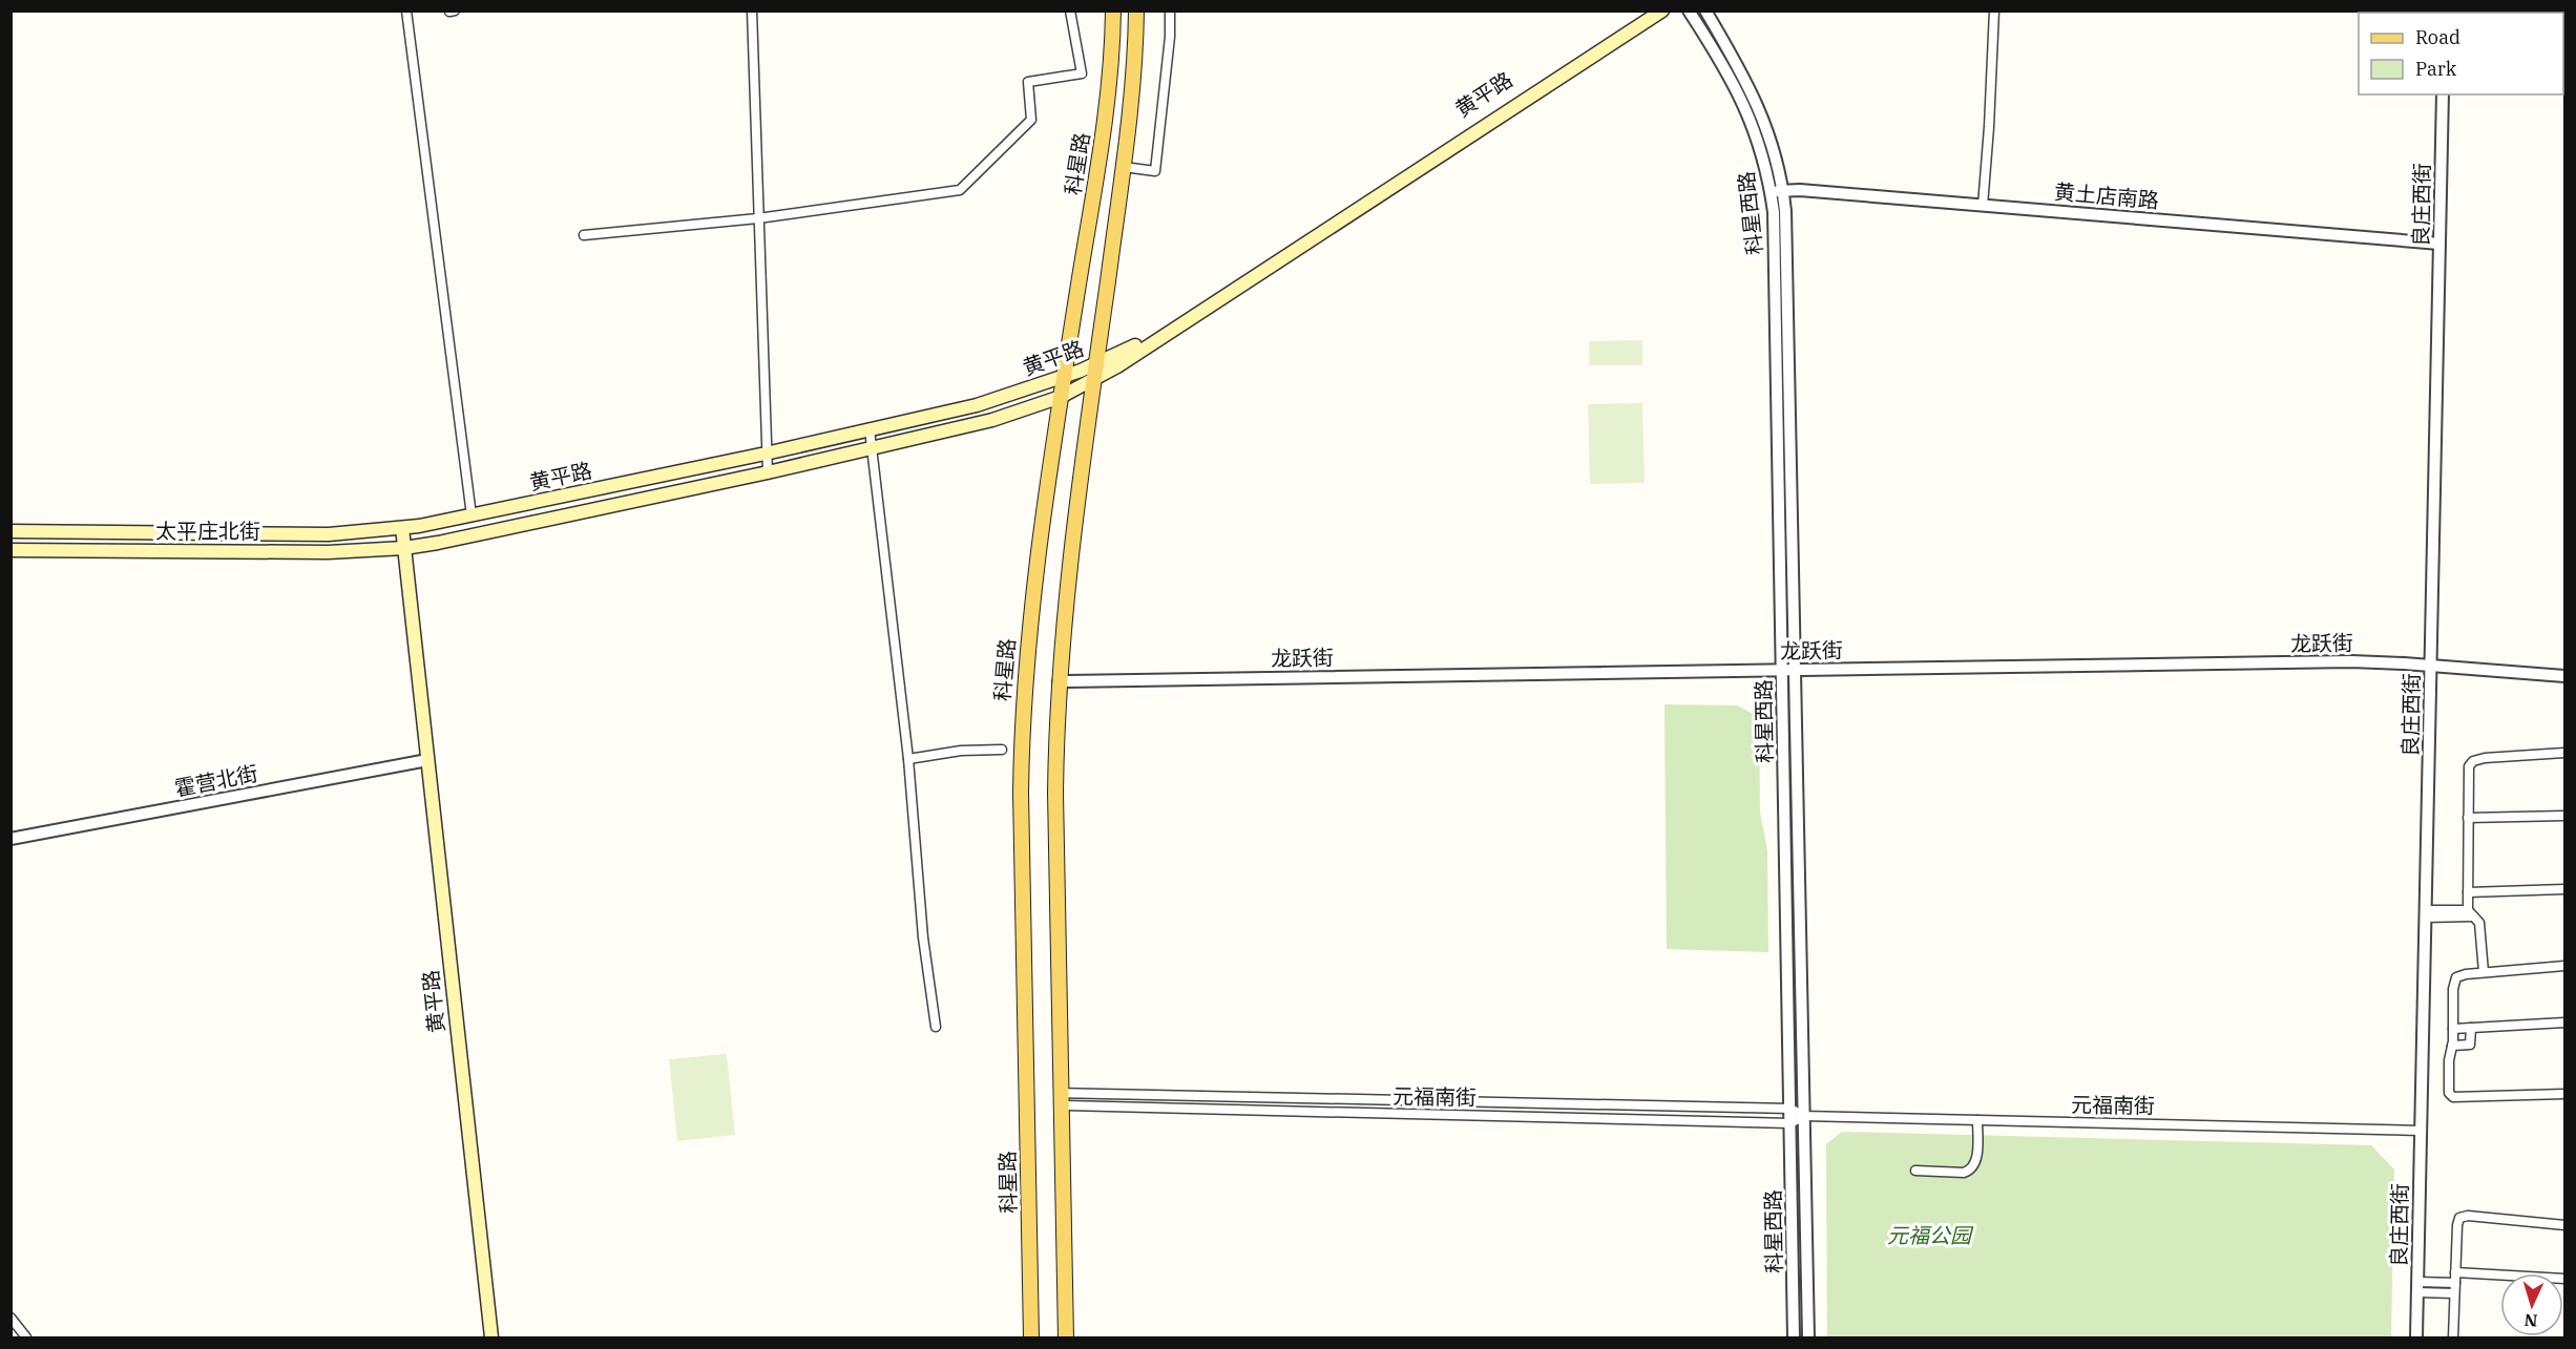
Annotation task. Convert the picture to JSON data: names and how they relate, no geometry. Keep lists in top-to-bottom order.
{
  "streets": {
    "main road": ["黄平路", "科星路", "太平庄北街"],
    "street": [
      "黄土店南路",
      "良庄西街",
      "科星西路",
      "龙跃街",
      "霍营北街",
      "元福南街"
    ]
  },
  "crossings": [
    ["黄平路", "科星路"],
    ["黄平路", "太平庄北街"],
    ["黄平路", "霍营北街"],
    ["黄土店南路", "良庄西街"],
    ["黄土店南路", "科星西路"],
    ["良庄西街", "龙跃街"],
    ["良庄西街", "元福南街"],
    ["科星西路", "龙跃街"],
    ["科星西路", "元福南街"]
  ],
  "parks": ["元福公园"],
  "legend": ["Road", "Park"],
  "north": "bottom"
}
